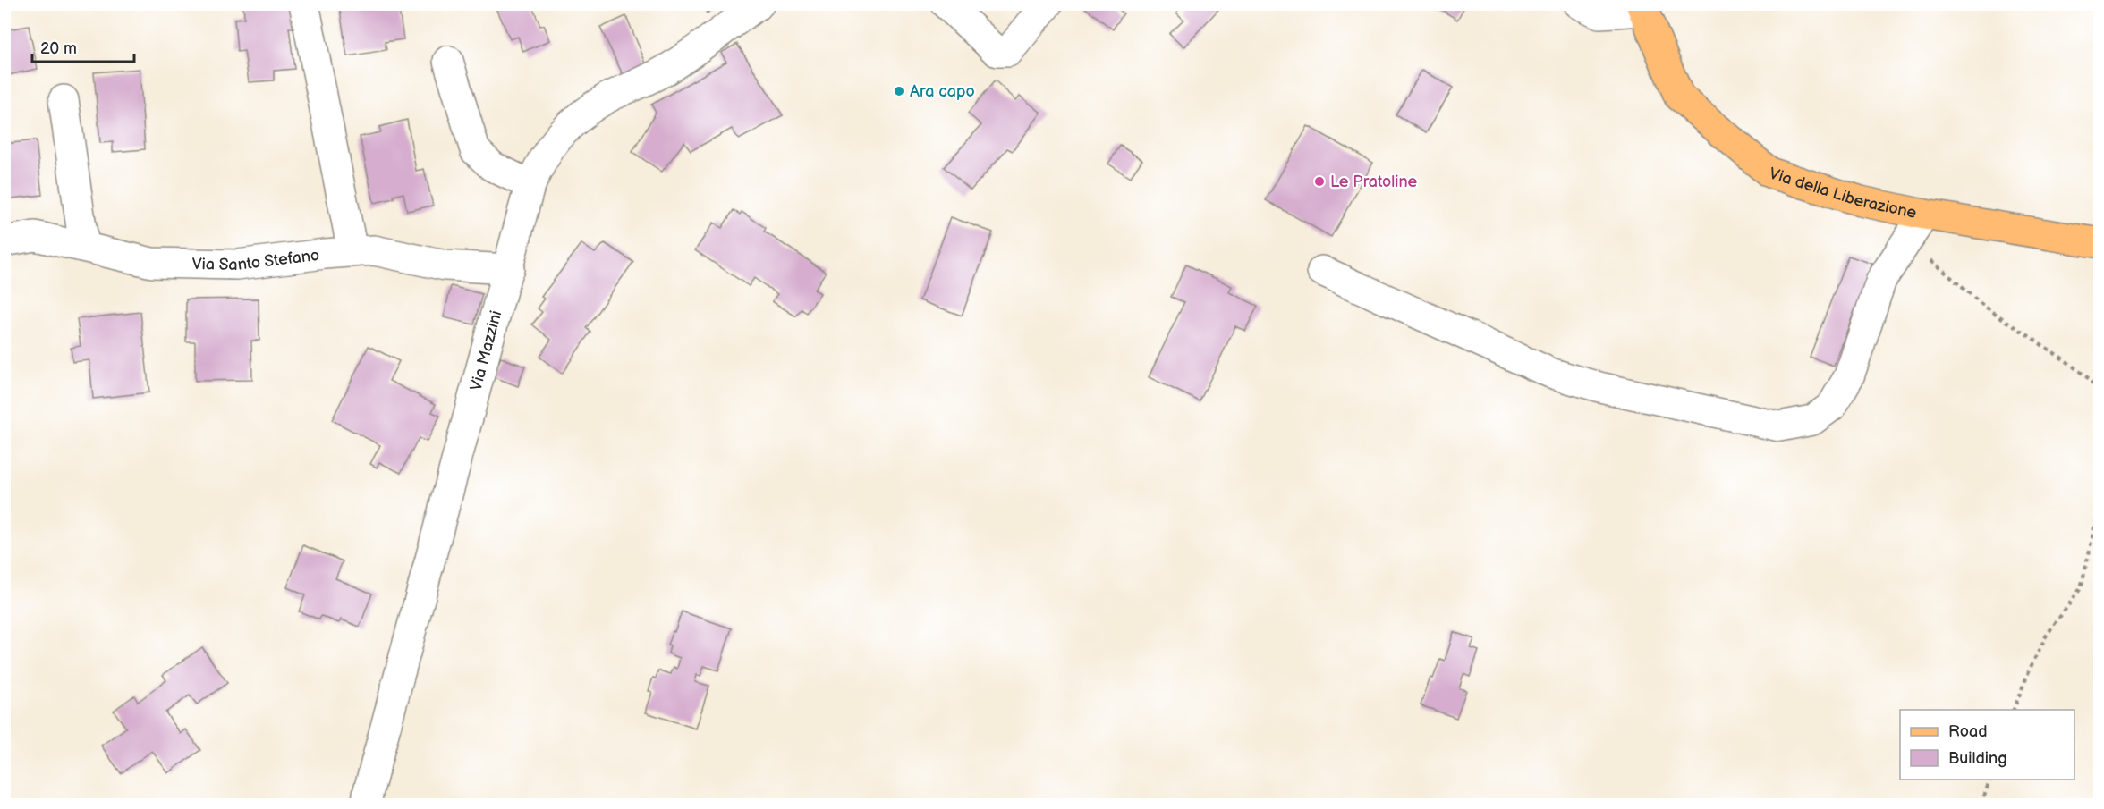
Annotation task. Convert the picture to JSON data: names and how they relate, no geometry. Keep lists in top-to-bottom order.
{
  "streets": {
    "main road": ["Via della Liberazione"],
    "street": ["Via Santo Stefano", "Via Mazzini"]
  },
  "crossings": [
    ["Via Santo Stefano", "Via Mazzini"]
  ],
  "places": ["Ara capo", "Le Pratoline"],
  "legend": ["Road", "Building"],
  "scale_bar": "20 m"
}
